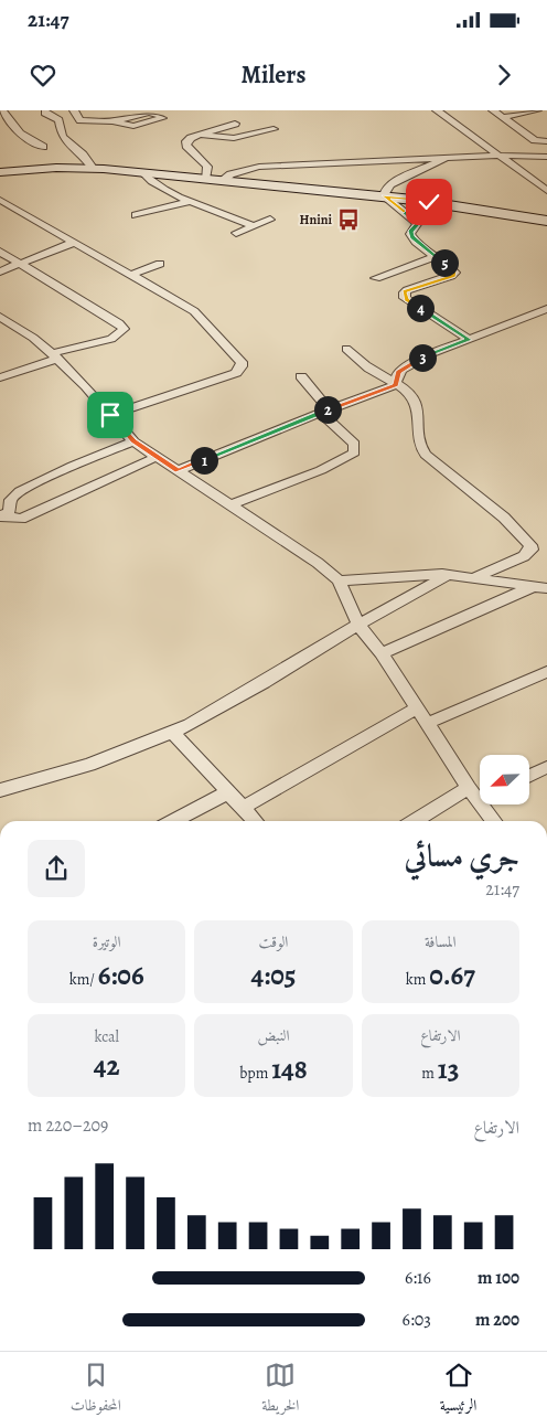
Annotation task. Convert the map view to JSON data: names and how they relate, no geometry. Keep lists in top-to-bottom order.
{
  "places": {
    "bus stop": ["Hnini"]
  },
  "north": "bottom left",
  "page": {
    "status": "21:47",
    "header": "Milers",
    "pins": [
      "5",
      "4",
      "3",
      "2",
      "1"
    ],
    "heading": ["جري مسائي", "21:47"],
    "stats": [
      ["المسافة", "0.67 km"],
      ["الوقت", "4:05"],
      ["الوتيرة", "6:06 /km"],
      ["الارتفاع", "13 m"],
      ["النبض", "148 bpm"],
      ["kcal", "42"]
    ],
    "chart": ["الارتفاع", "209–220 m"],
    "list": [
      {
        "name": "100 m",
        "note": "6:16"
      },
      {
        "name": "200 m",
        "note": "6:03"
      }
    ],
    "tabs": ["الرئيسية", "الخريطة", "المحفوظات"]
  }
}
